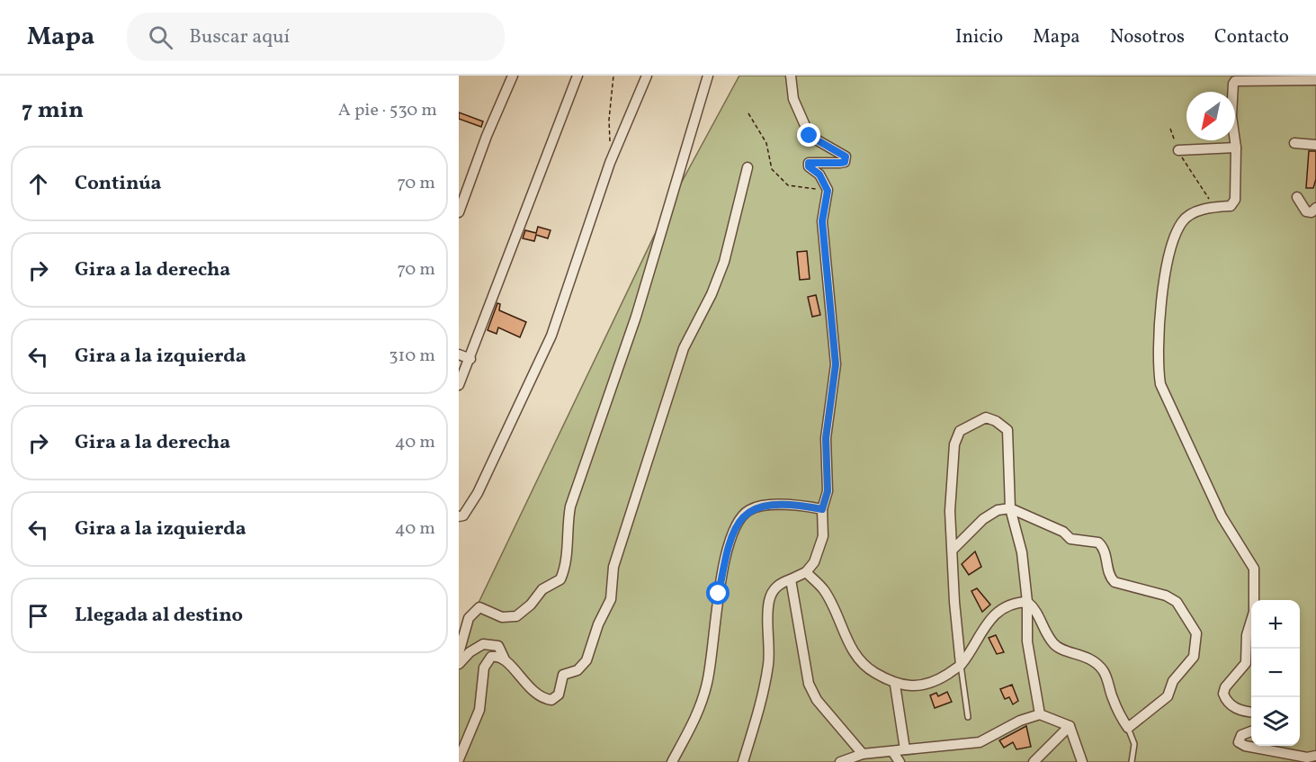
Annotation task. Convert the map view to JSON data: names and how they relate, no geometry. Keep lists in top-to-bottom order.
{
  "north": "bottom left",
  "page": {
    "header": "Mapa",
    "search": "Buscar aquí",
    "nav": [
      "Inicio",
      "Mapa",
      "Nosotros",
      "Contacto"
    ],
    "heading": ["7 min", "A pie · 530 m"],
    "list": [
      ["Continúa", "70 m"],
      ["Gira a la derecha", "70 m"],
      ["Gira a la izquierda", "310 m"],
      ["Gira a la derecha", "40 m"],
      ["Gira a la izquierda", "40 m"],
      "Llegada al destino"
    ],
    "map_buttons": ["+", "−"]
  }
}
